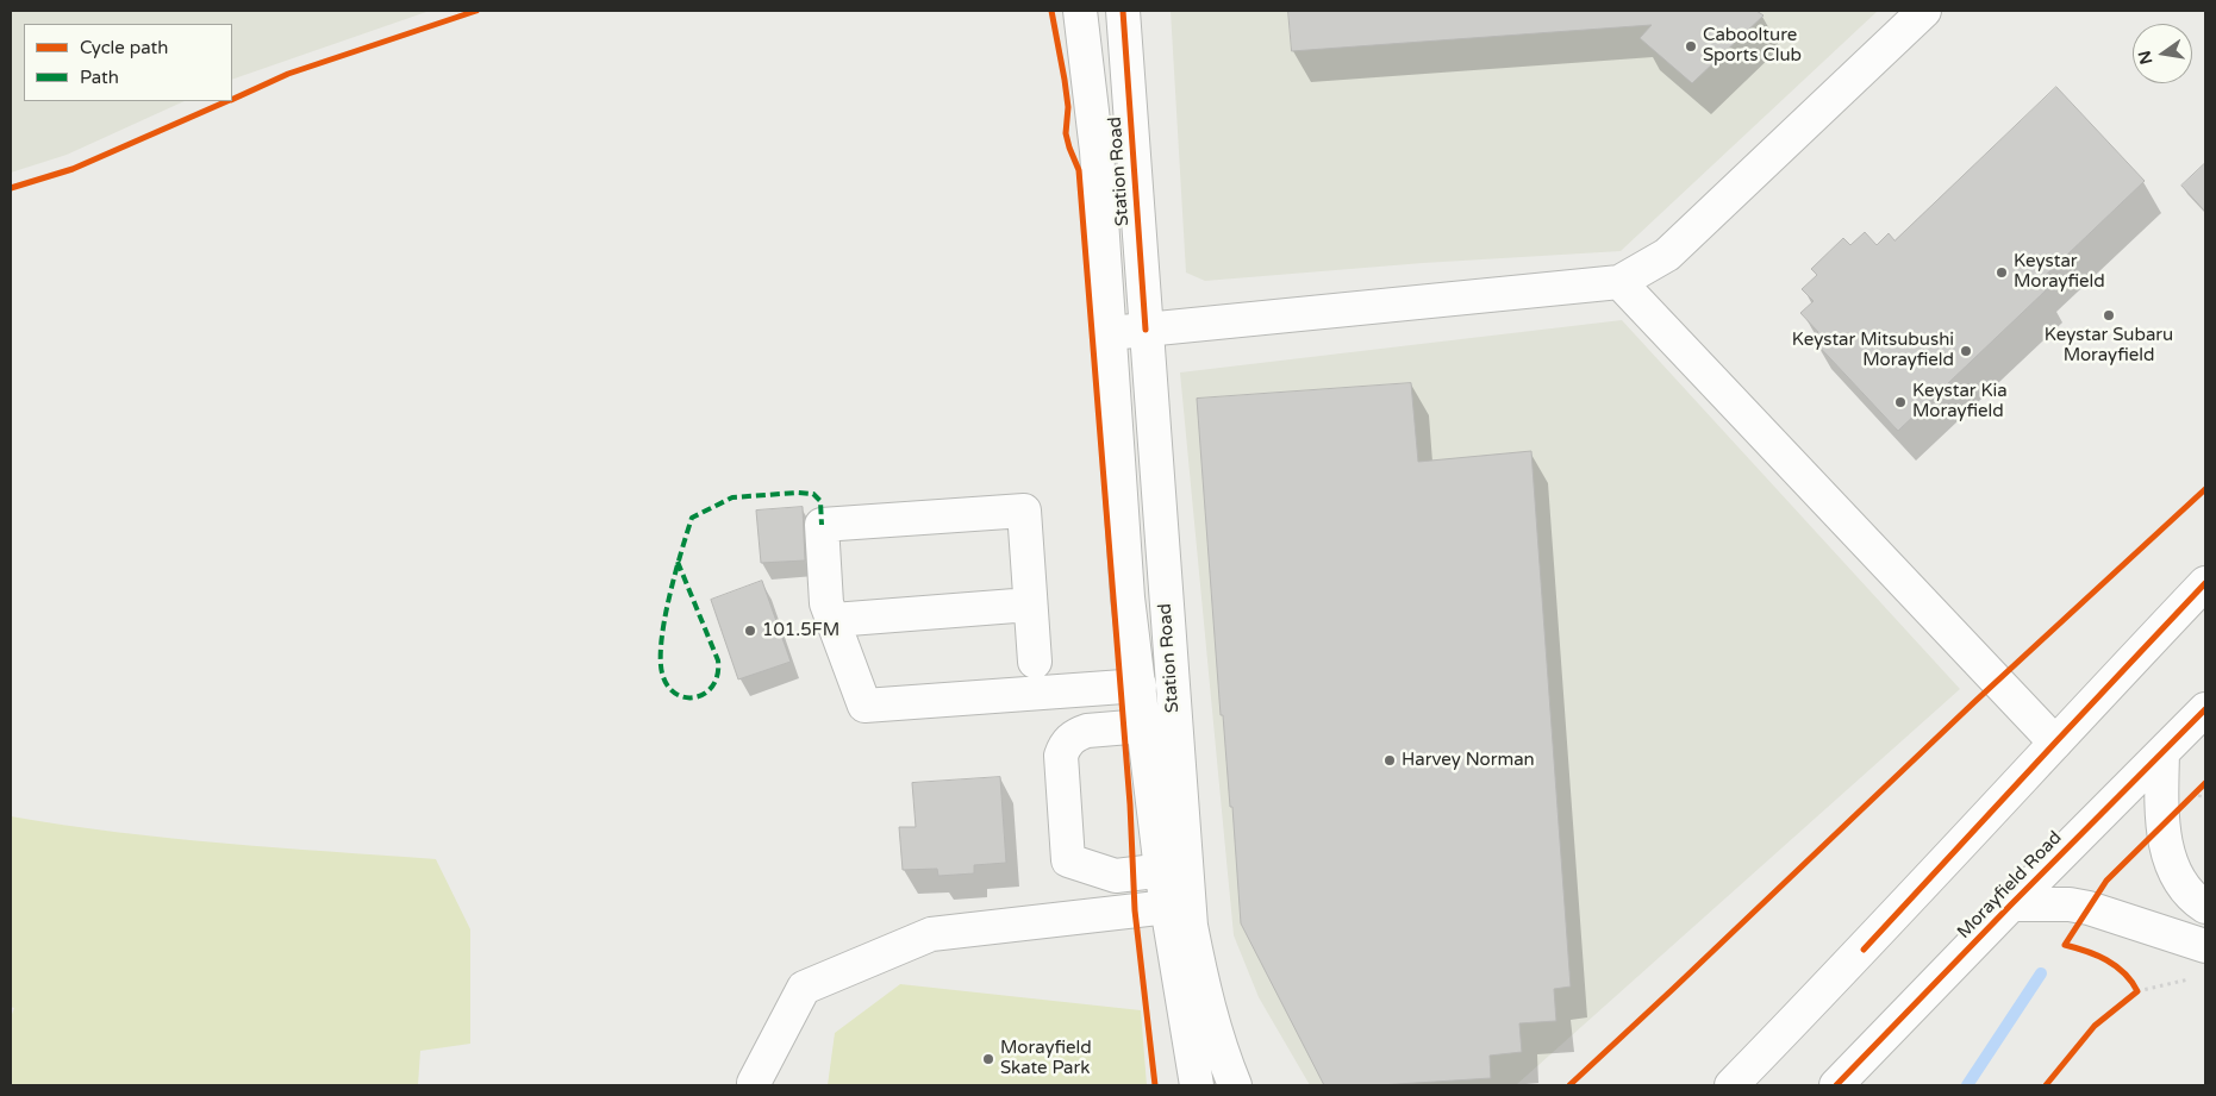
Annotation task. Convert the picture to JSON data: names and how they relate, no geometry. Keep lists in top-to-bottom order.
{
  "streets": {
    "main road": ["Station Road", "Morayfield Road"]
  },
  "places": [
    "Caboolture Sports Club",
    "Keystar Morayfield",
    "Keystar Subaru Morayfield",
    "Keystar Mitsubushi Morayfield",
    "Keystar Kia Morayfield",
    "101.5FM",
    "Harvey Norman",
    "Morayfield Skate Park"
  ],
  "legend": ["Cycle path", "Path"],
  "north": "left"
}
